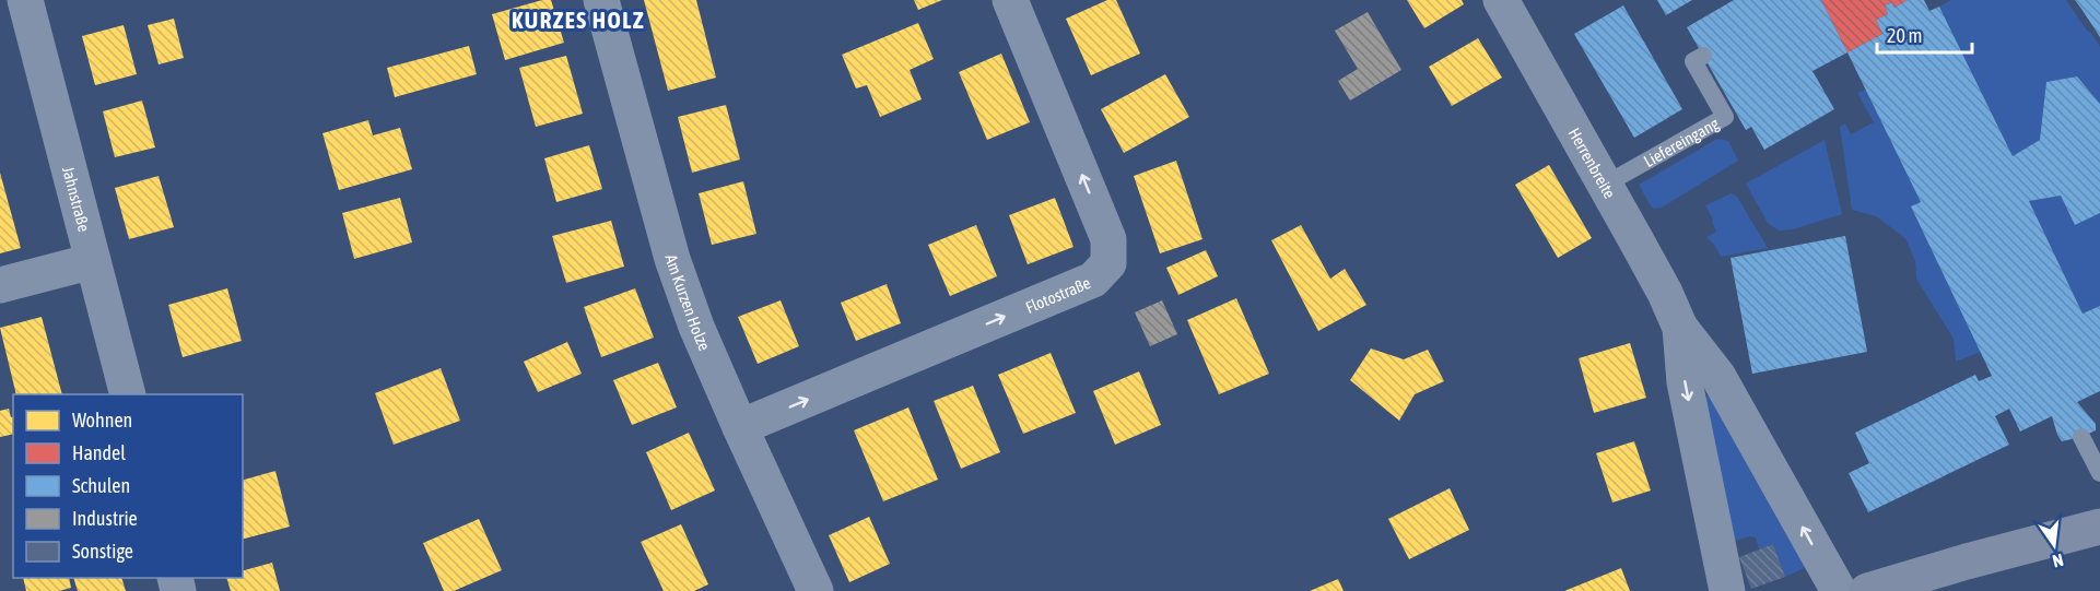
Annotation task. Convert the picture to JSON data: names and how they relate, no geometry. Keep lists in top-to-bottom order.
{
  "streets": {
    "street": [
      "Herrenbreite",
      "Jahnstraße",
      "Flotostraße",
      "Am Kurzen Holze"
    ],
    "lane": ["Liefereingang"]
  },
  "crossings": [
    ["Liefereingang", "Herrenbreite"],
    ["Flotostraße", "Am Kurzen Holze"]
  ],
  "districts": ["KURZES HOLZ"],
  "legend": [
    "Wohnen",
    "Handel",
    "Schulen",
    "Industrie",
    "Sonstige"
  ],
  "scale_bar": "20 m",
  "north": "bottom"
}
